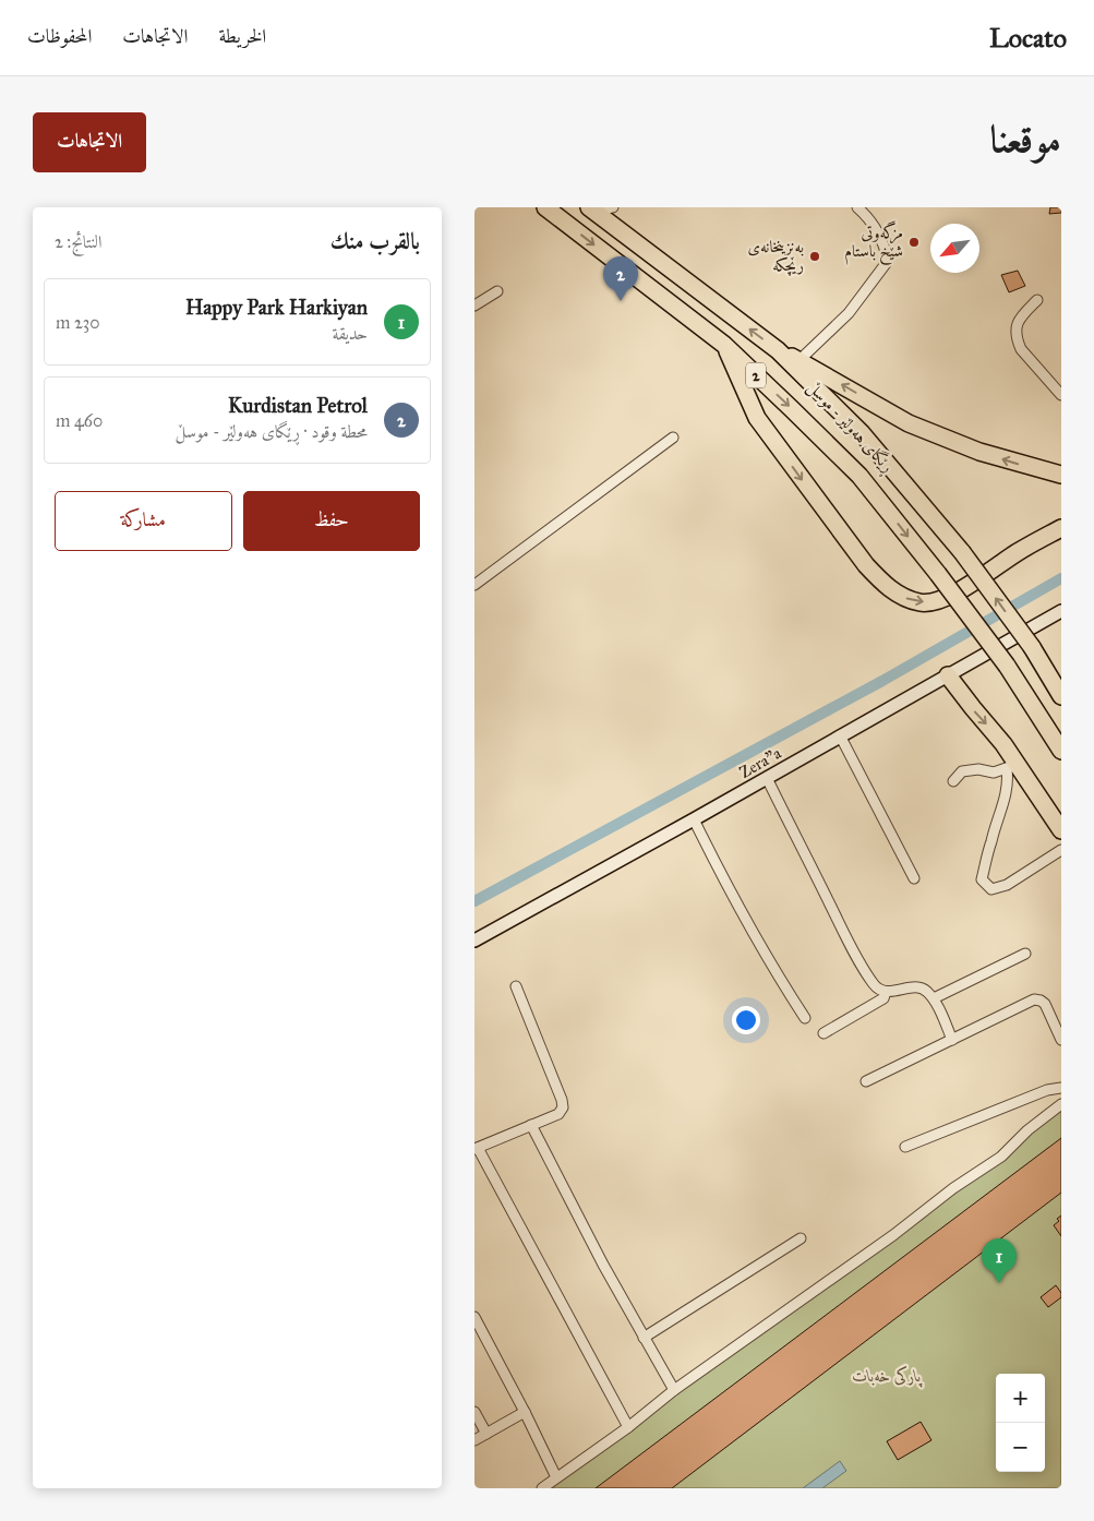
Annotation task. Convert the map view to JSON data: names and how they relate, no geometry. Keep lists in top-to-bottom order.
{
  "streets": {
    "highway": ["2", "ڕێگای هەولێر - موسڵ"],
    "street": ["Zera\"a"]
  },
  "parks": ["پارکی خەبات"],
  "places": ["مزگەوتی شێخ باستام", "بەنزینخانەی رێچکە"],
  "north": "bottom left",
  "page": {
    "header": "Locato",
    "nav": ["الخريطة", "الاتجاهات", "المحفوظات"],
    "title": "موقعنا",
    "buttons": [
      "الاتجاهات",
      ["حفظ", "مشاركة"]
    ],
    "heading": ["بالقرب منك", "النتائج: 2"],
    "pins": ["2", "1"],
    "list": [
      {
        "mark": "1",
        "name": "Happy Park Harkiyan",
        "note": "حديقة",
        "value": "230 m"
      },
      {
        "mark": "2",
        "name": "Kurdistan Petrol",
        "note": "محطة وقود · ڕێگای هەولێر - موسڵ",
        "value": "460 m"
      }
    ],
    "map_buttons": ["+", "−"]
  }
}
